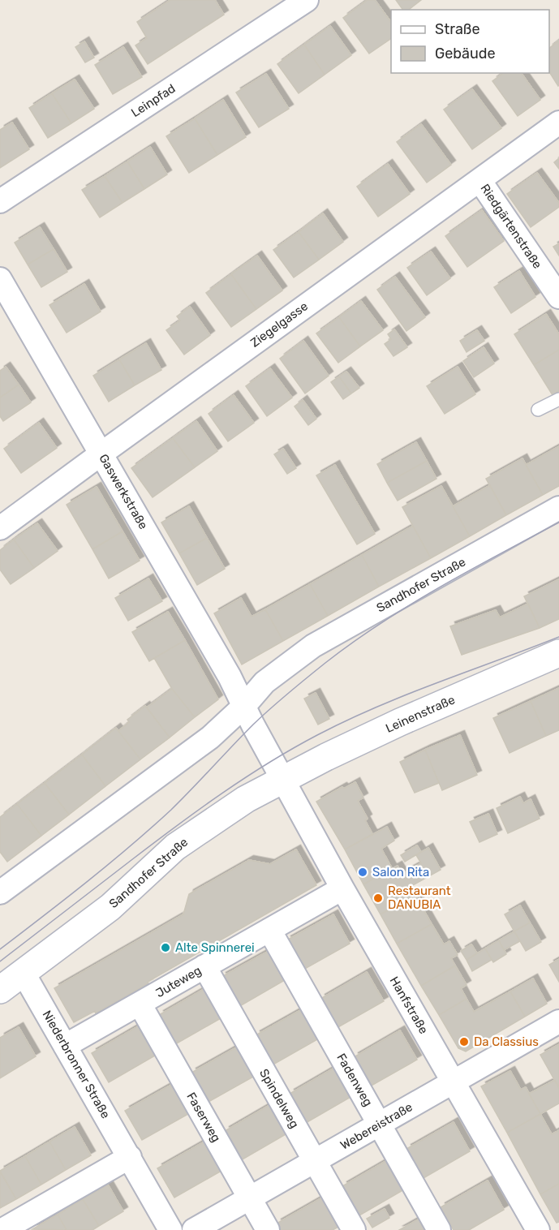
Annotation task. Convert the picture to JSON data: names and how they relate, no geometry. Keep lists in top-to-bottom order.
{
  "streets": {
    "street": [
      "Leinpfad",
      "Riedgärtenstraße",
      "Ziegelgasse",
      "Gaswerkstraße",
      "Sandhofer Straße",
      "Leinenstraße",
      "Juteweg",
      "Hanfstraße",
      "Niederbronner Straße",
      "Fadenweg",
      "Spindelweg",
      "Faserweg",
      "Webereistraße"
    ]
  },
  "crossings": [
    ["Riedgärtenstraße", "Ziegelgasse"],
    ["Ziegelgasse", "Gaswerkstraße"],
    ["Gaswerkstraße", "Sandhofer Straße"],
    ["Sandhofer Straße", "Leinenstraße"],
    ["Sandhofer Straße", "Hanfstraße"],
    ["Sandhofer Straße", "Niederbronner Straße"],
    ["Leinenstraße", "Hanfstraße"],
    ["Juteweg", "Hanfstraße"],
    ["Juteweg", "Niederbronner Straße"],
    ["Juteweg", "Fadenweg"],
    ["Juteweg", "Spindelweg"],
    ["Juteweg", "Faserweg"],
    ["Hanfstraße", "Webereistraße"],
    ["Fadenweg", "Webereistraße"],
    ["Spindelweg", "Webereistraße"],
    ["Faserweg", "Webereistraße"]
  ],
  "places": [
    "Salon Rita",
    "Restaurant DANUBIA",
    "Alte Spinnerei",
    "Da Classius"
  ],
  "legend": ["Straße", "Gebäude"]
}
